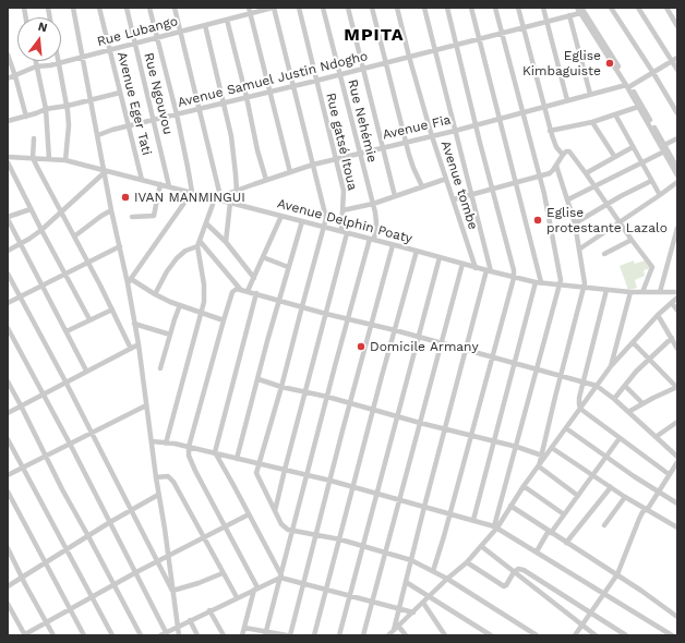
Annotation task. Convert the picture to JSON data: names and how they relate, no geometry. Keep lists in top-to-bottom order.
{
  "streets": {
    "street": [
      "Rue Lubango",
      "Avenue Samuel Justin Ndogho",
      "Rue Ngouvou",
      "Avenue Eger Tati",
      "Rue Nehémie",
      "Avenue Fia",
      "Rue gatsé Itoua",
      "Avenue tombe",
      "Avenue Delphin Poaty"
    ]
  },
  "crossings": [
    ["Rue Lubango", "Rue Ngouvou"],
    ["Rue Lubango", "Avenue Eger Tati"],
    ["Avenue Samuel Justin Ndogho", "Rue Ngouvou"],
    ["Avenue Samuel Justin Ndogho", "Avenue Eger Tati"],
    ["Avenue Samuel Justin Ndogho", "Rue Nehémie"],
    ["Avenue Samuel Justin Ndogho", "Rue gatsé Itoua"],
    ["Avenue Samuel Justin Ndogho", "Avenue tombe"],
    ["Rue Ngouvou", "Avenue Delphin Poaty"],
    ["Avenue Eger Tati", "Avenue Delphin Poaty"],
    ["Rue Nehémie", "Avenue Fia"],
    ["Rue Nehémie", "Avenue Delphin Poaty"],
    ["Avenue Fia", "Rue gatsé Itoua"],
    ["Avenue Fia", "Avenue tombe"],
    ["Avenue Fia", "Avenue Delphin Poaty"],
    ["Rue gatsé Itoua", "Avenue Delphin Poaty"],
    ["Avenue tombe", "Avenue Delphin Poaty"]
  ],
  "districts": ["MPITA"],
  "places": [
    "Eglise Kimbaguiste",
    "IVAN MANMINGUI",
    "Eglise protestante Lazalo",
    "Domicile Armany"
  ],
  "north": "top"
}
